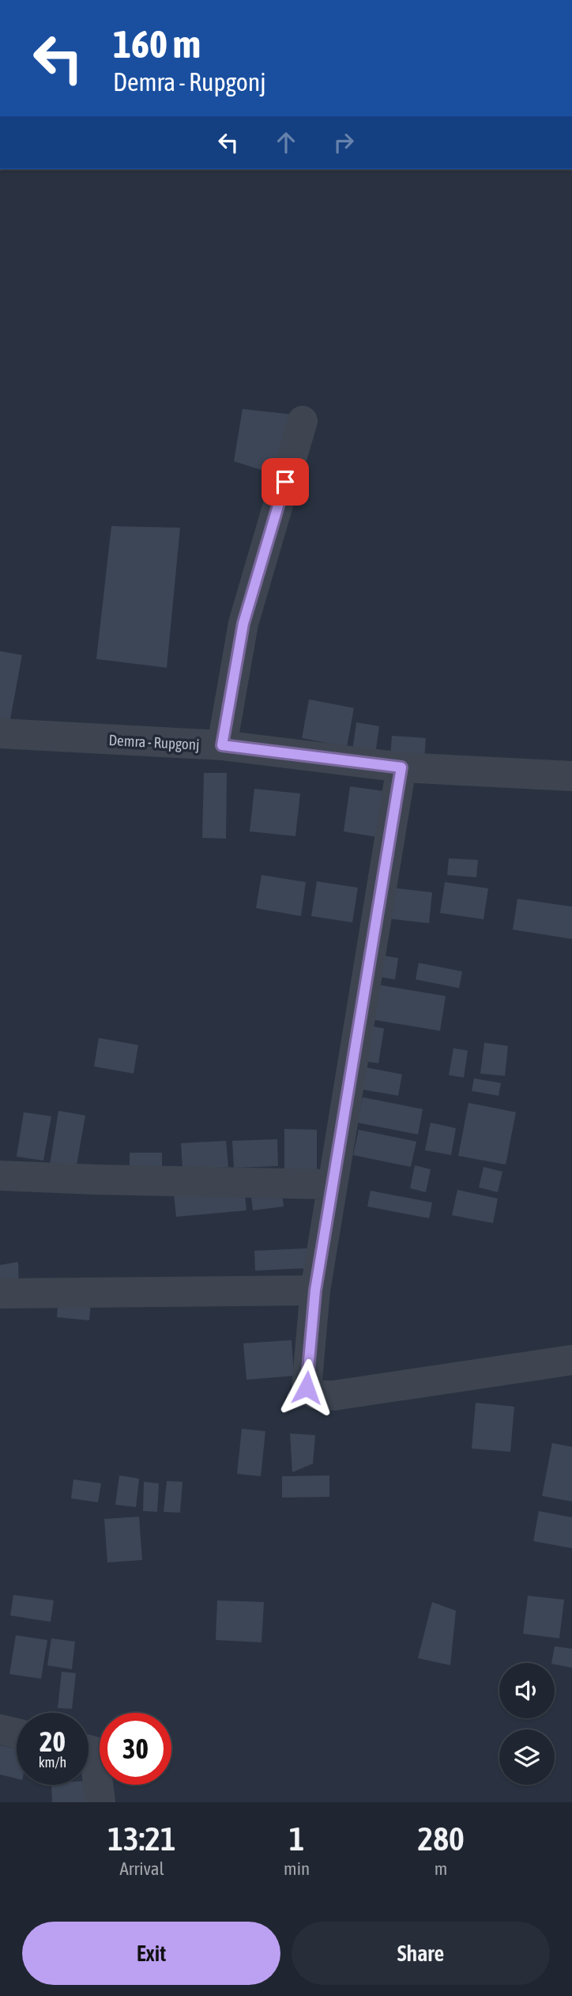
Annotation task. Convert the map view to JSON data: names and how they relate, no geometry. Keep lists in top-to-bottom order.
{
  "streets": {
    "street": ["Demra - Rupgonj"]
  },
  "page": {
    "turn": ["160 m", "Demra - Rupgonj"],
    "speed": "20 km/h",
    "limit": "30",
    "eta": [
      "13:21",
      "Arrival",
      "1",
      "min",
      "280",
      "m"
    ],
    "buttons": ["Exit", "Share"]
  }
}
